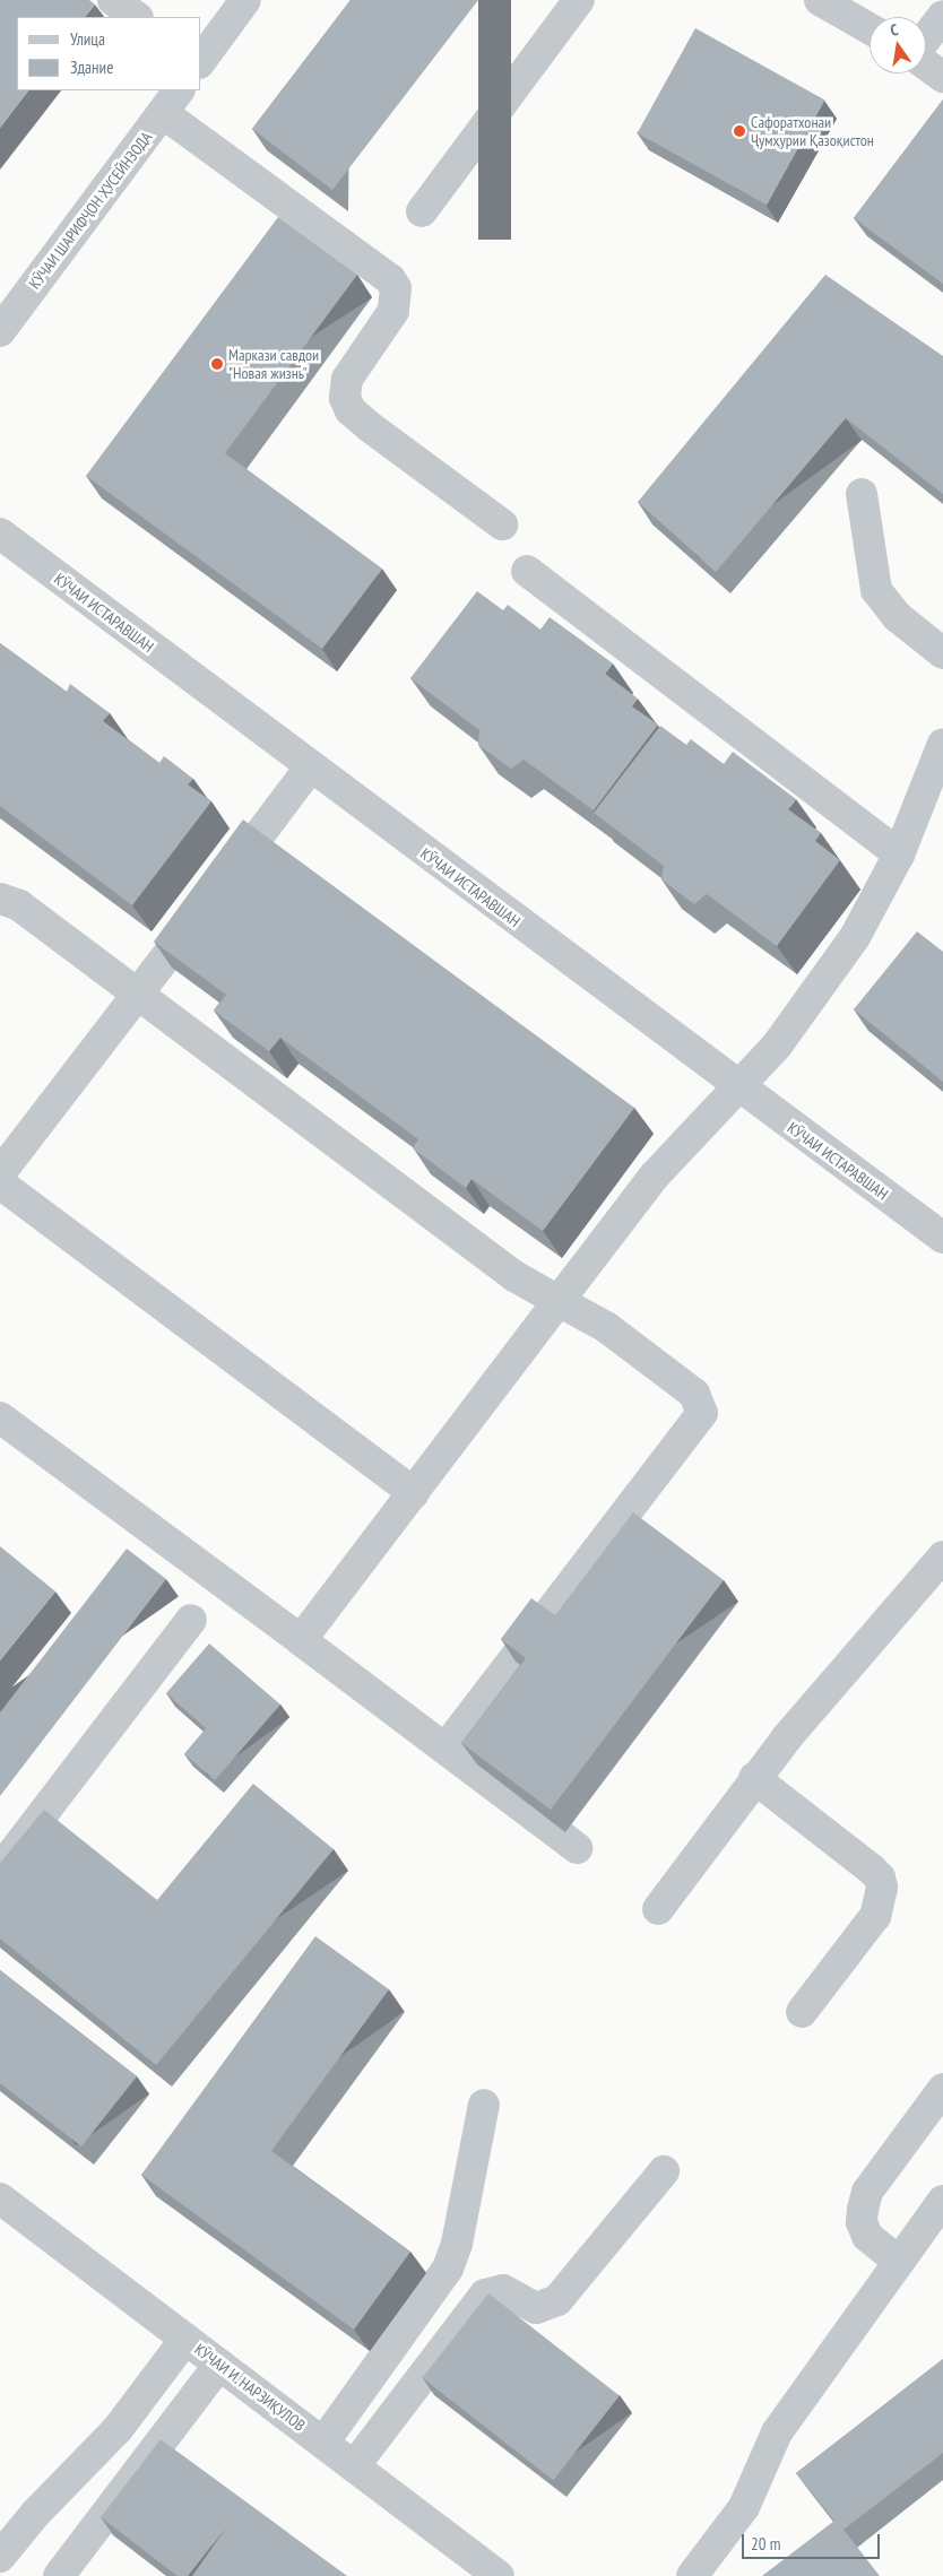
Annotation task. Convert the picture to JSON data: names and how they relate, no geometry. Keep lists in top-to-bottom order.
{
  "streets": {
    "street": ["КӮЧАИ ШАРИФҶОН ҲУСЕЙНЗОДА", "КӮЧАИ ИСТАРАВШАН", "КӮЧАИ И. НАРЗИҚУЛОВ"]
  },
  "places": ["Сафоратхонаи Ҷумҳурии Қазоқистон", "Маркази савдои \"Новая жизнь\""],
  "legend": ["Улица", "Здание"],
  "scale_bar": "20 m",
  "north": "top"
}
